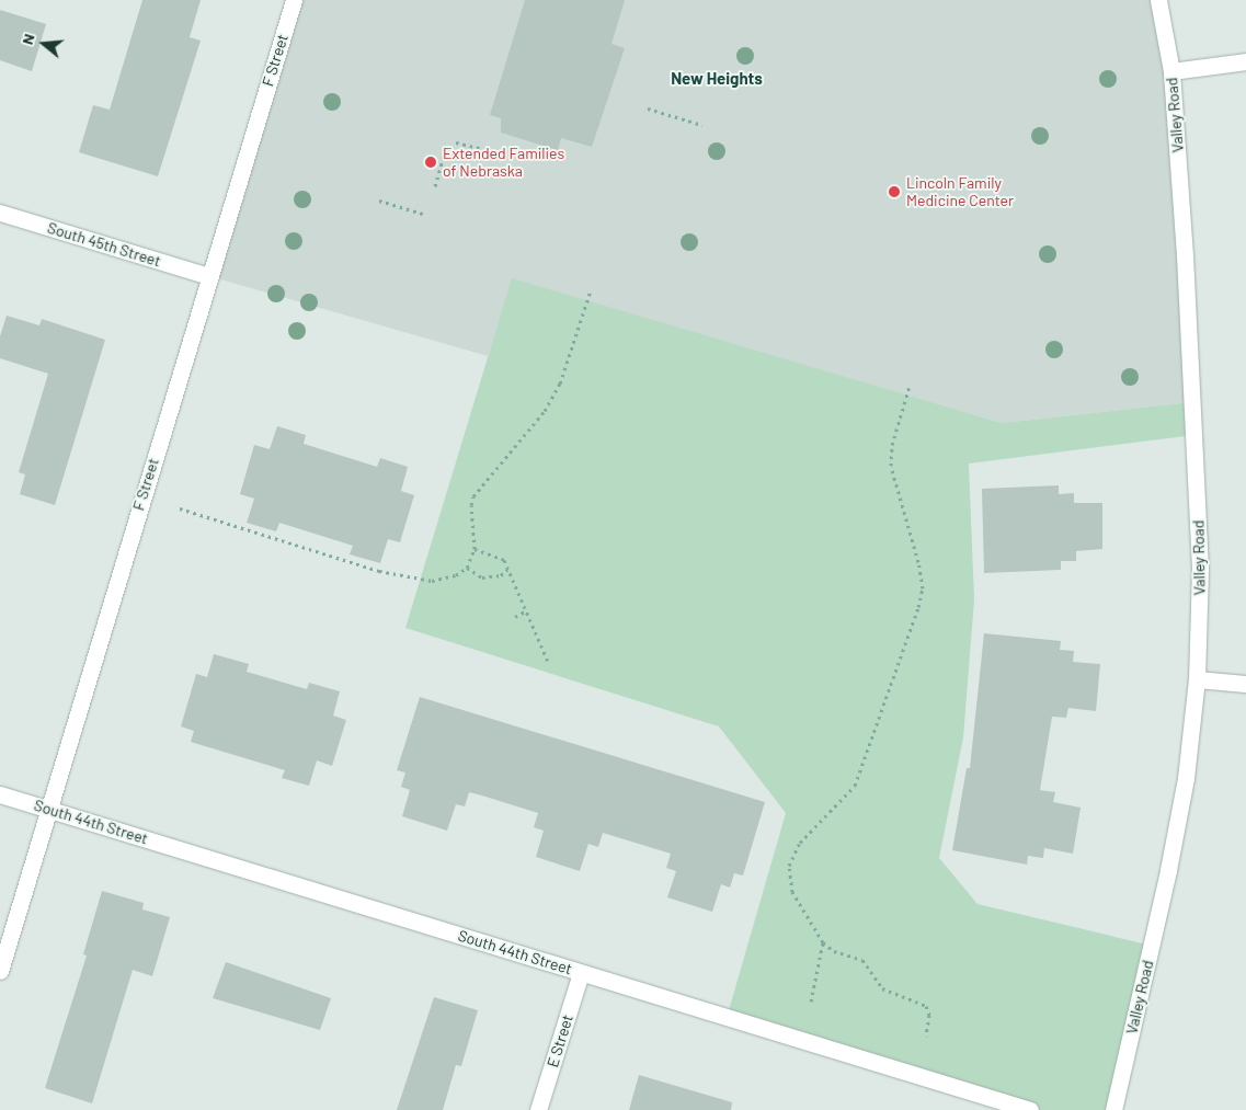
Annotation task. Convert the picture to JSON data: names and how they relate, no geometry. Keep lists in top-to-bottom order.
{
  "streets": {
    "street": [
      "F Street",
      "Valley Road",
      "South 45th Street",
      "South 44th Street",
      "E Street"
    ]
  },
  "crossings": [
    ["F Street", "South 45th Street"],
    ["F Street", "South 44th Street"],
    ["South 44th Street", "E Street"]
  ],
  "districts": ["New Heights"],
  "places": ["Extended Families of Nebraska", "Lincoln Family Medicine Center"],
  "north": "left"
}
